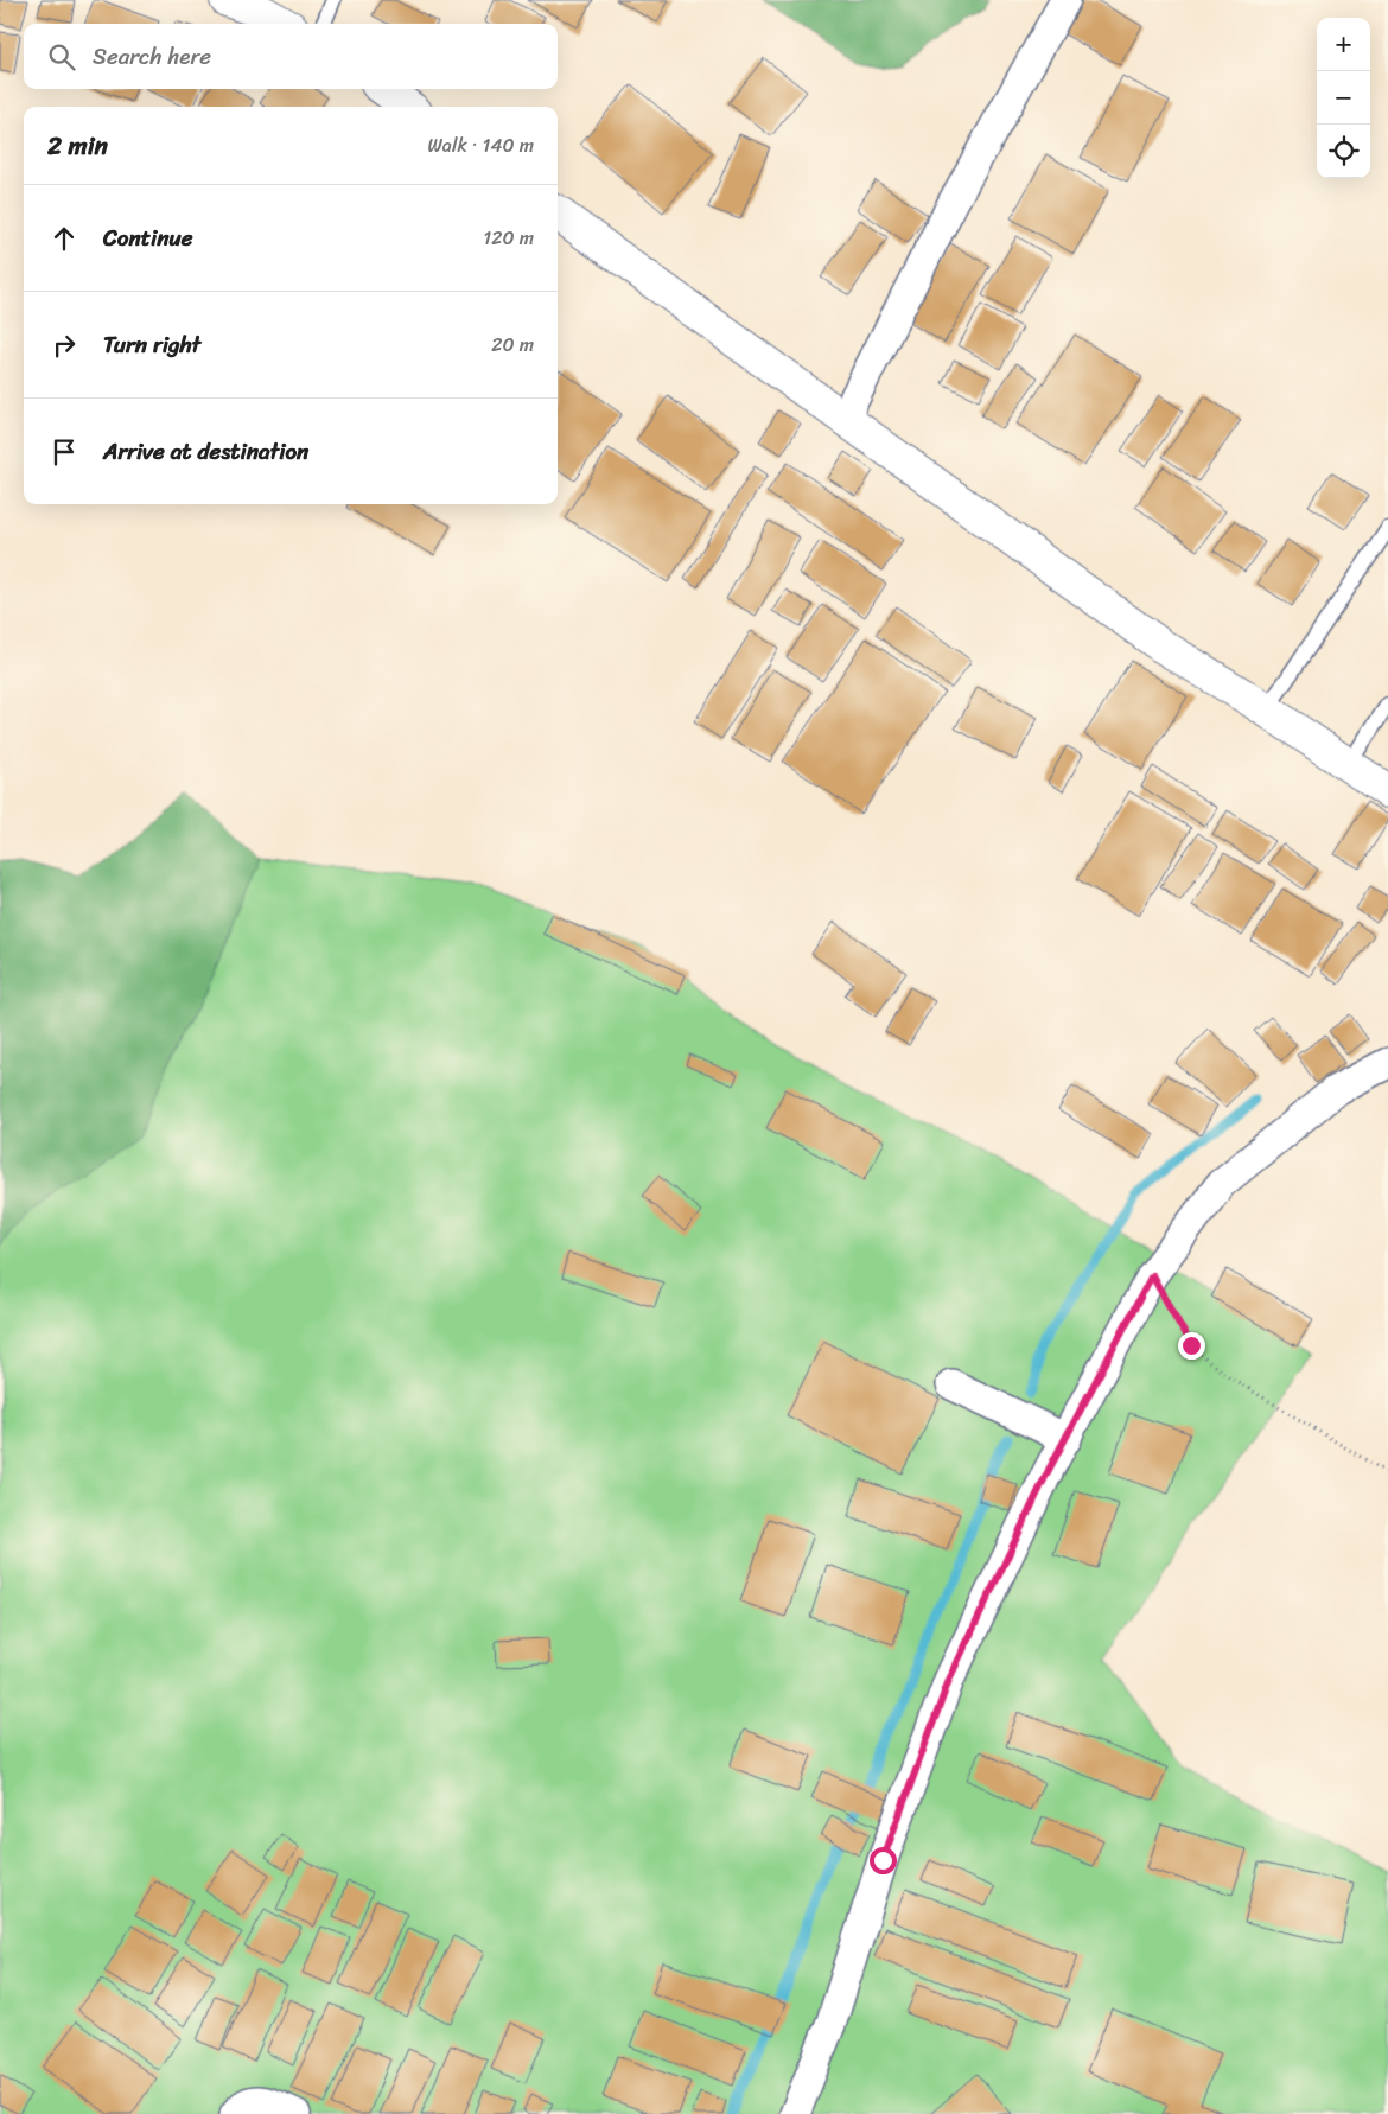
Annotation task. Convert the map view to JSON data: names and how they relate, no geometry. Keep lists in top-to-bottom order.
{
  "page": {
    "map_buttons": ["+", "−"],
    "search": "Search here",
    "heading": ["2 min", "Walk · 140 m"],
    "list": [
      ["Continue", "120 m"],
      ["Turn right", "20 m"],
      "Arrive at destination"
    ]
  }
}
